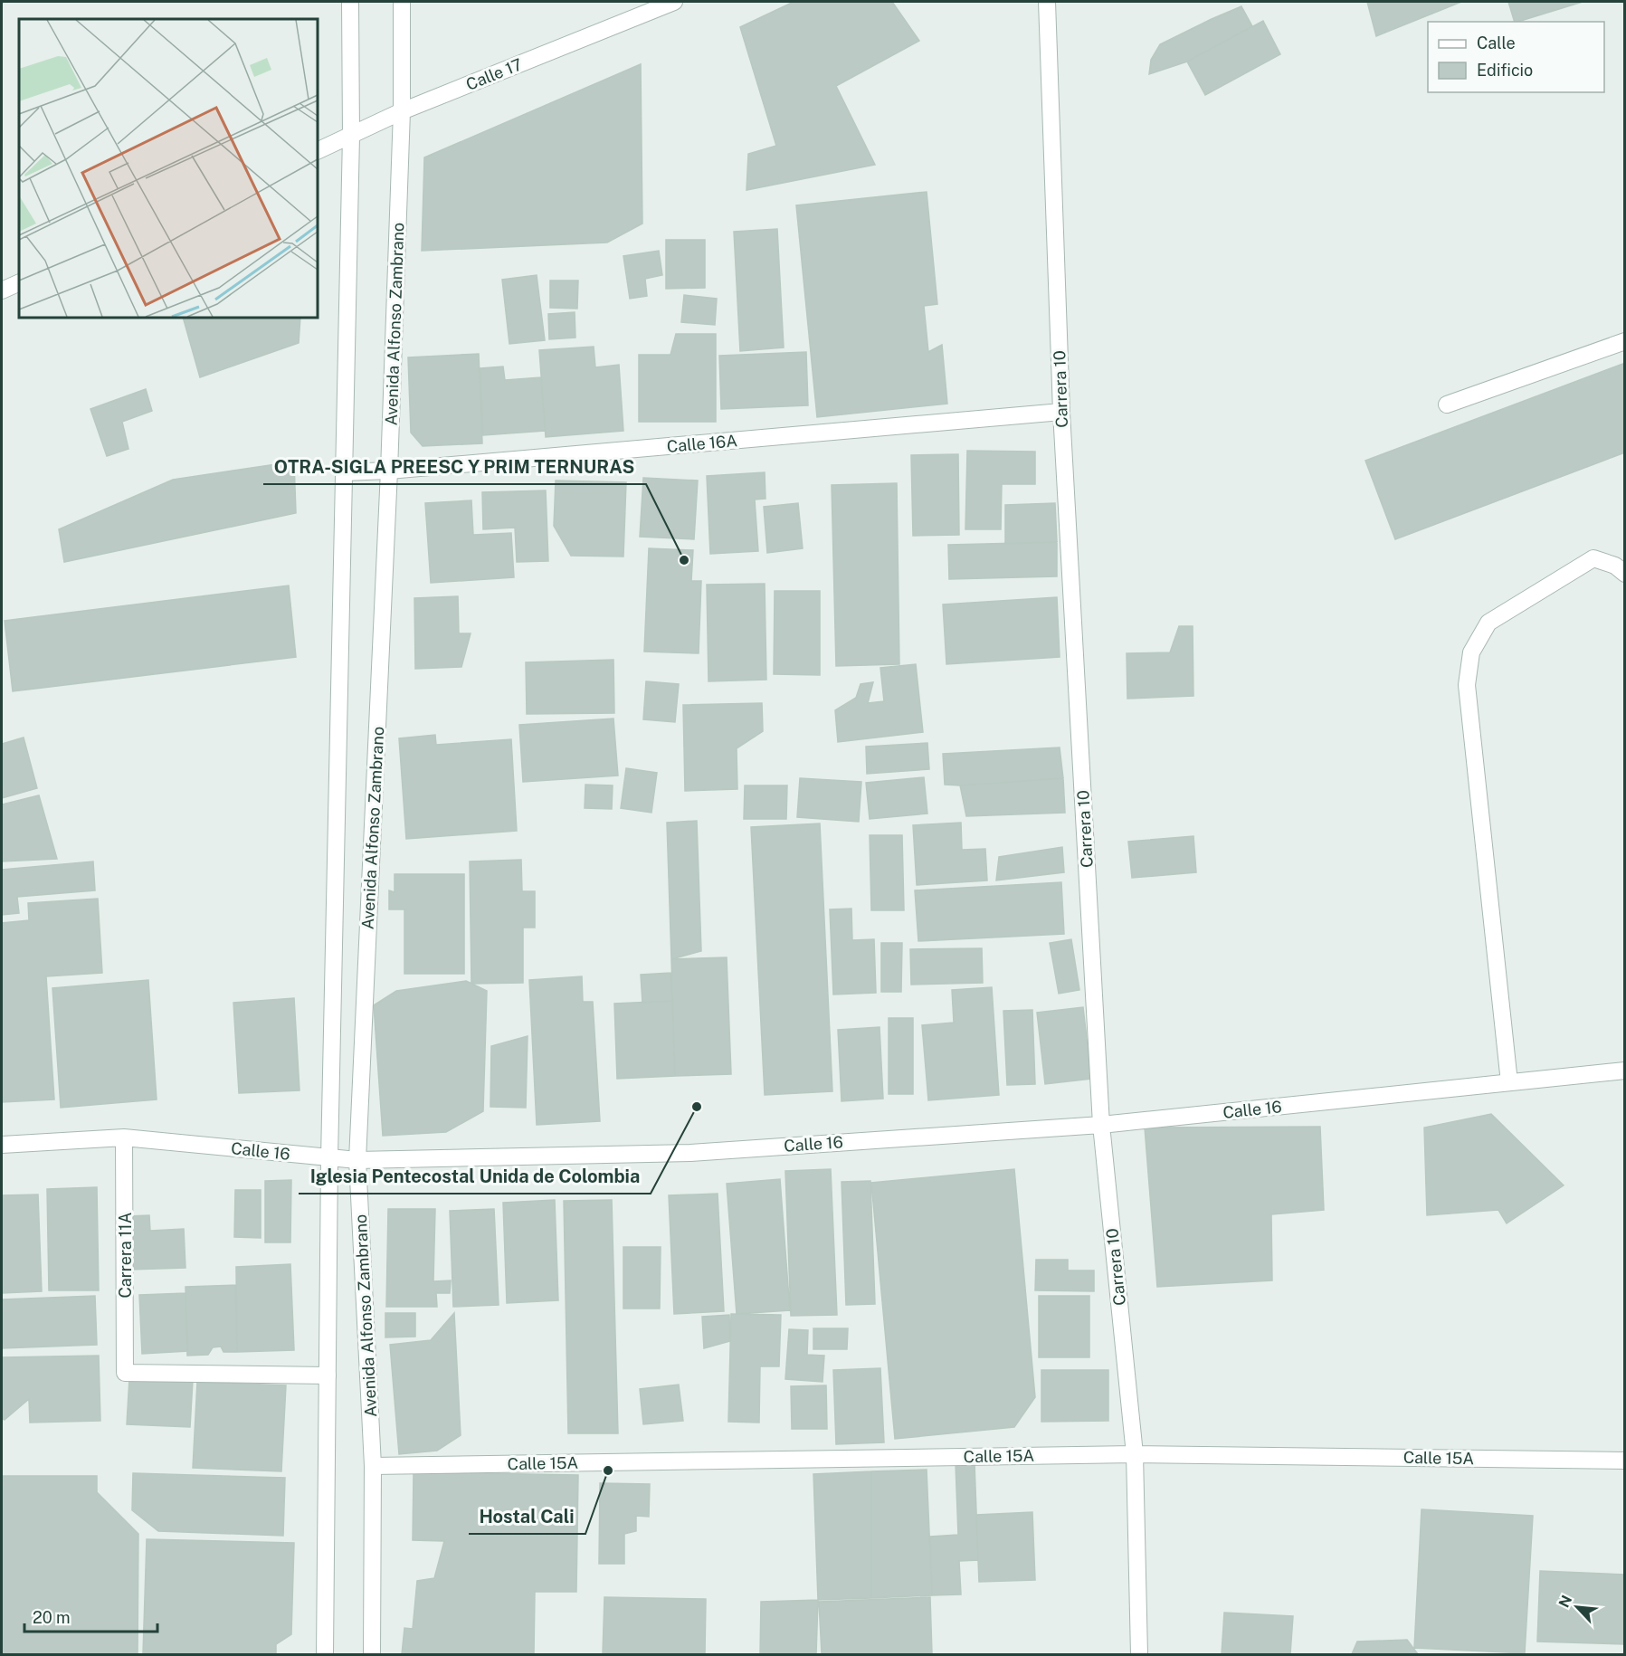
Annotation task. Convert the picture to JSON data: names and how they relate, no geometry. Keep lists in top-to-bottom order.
{
  "streets": {
    "street": [
      "Calle 17",
      "Avenida Alfonso Zambrano",
      "Carrera 10",
      "Calle 16A",
      "Calle 16",
      "Carrera 11A",
      "Calle 15A"
    ]
  },
  "crossings": [
    ["Calle 17", "Avenida Alfonso Zambrano"],
    ["Avenida Alfonso Zambrano", "Calle 16A"],
    ["Avenida Alfonso Zambrano", "Calle 16"],
    ["Avenida Alfonso Zambrano", "Carrera 11A"],
    ["Avenida Alfonso Zambrano", "Calle 15A"],
    ["Carrera 10", "Calle 16A"],
    ["Carrera 10", "Calle 16"],
    ["Carrera 10", "Calle 15A"],
    ["Calle 16", "Carrera 11A"]
  ],
  "places": ["OTRA-SIGLA PREESC Y PRIM TERNURAS", "Iglesia Pentecostal Unida de Colombia", "Hostal Cali"],
  "legend": ["Calle", "Edificio"],
  "scale_bar": "20 m",
  "north": "top left"
}
